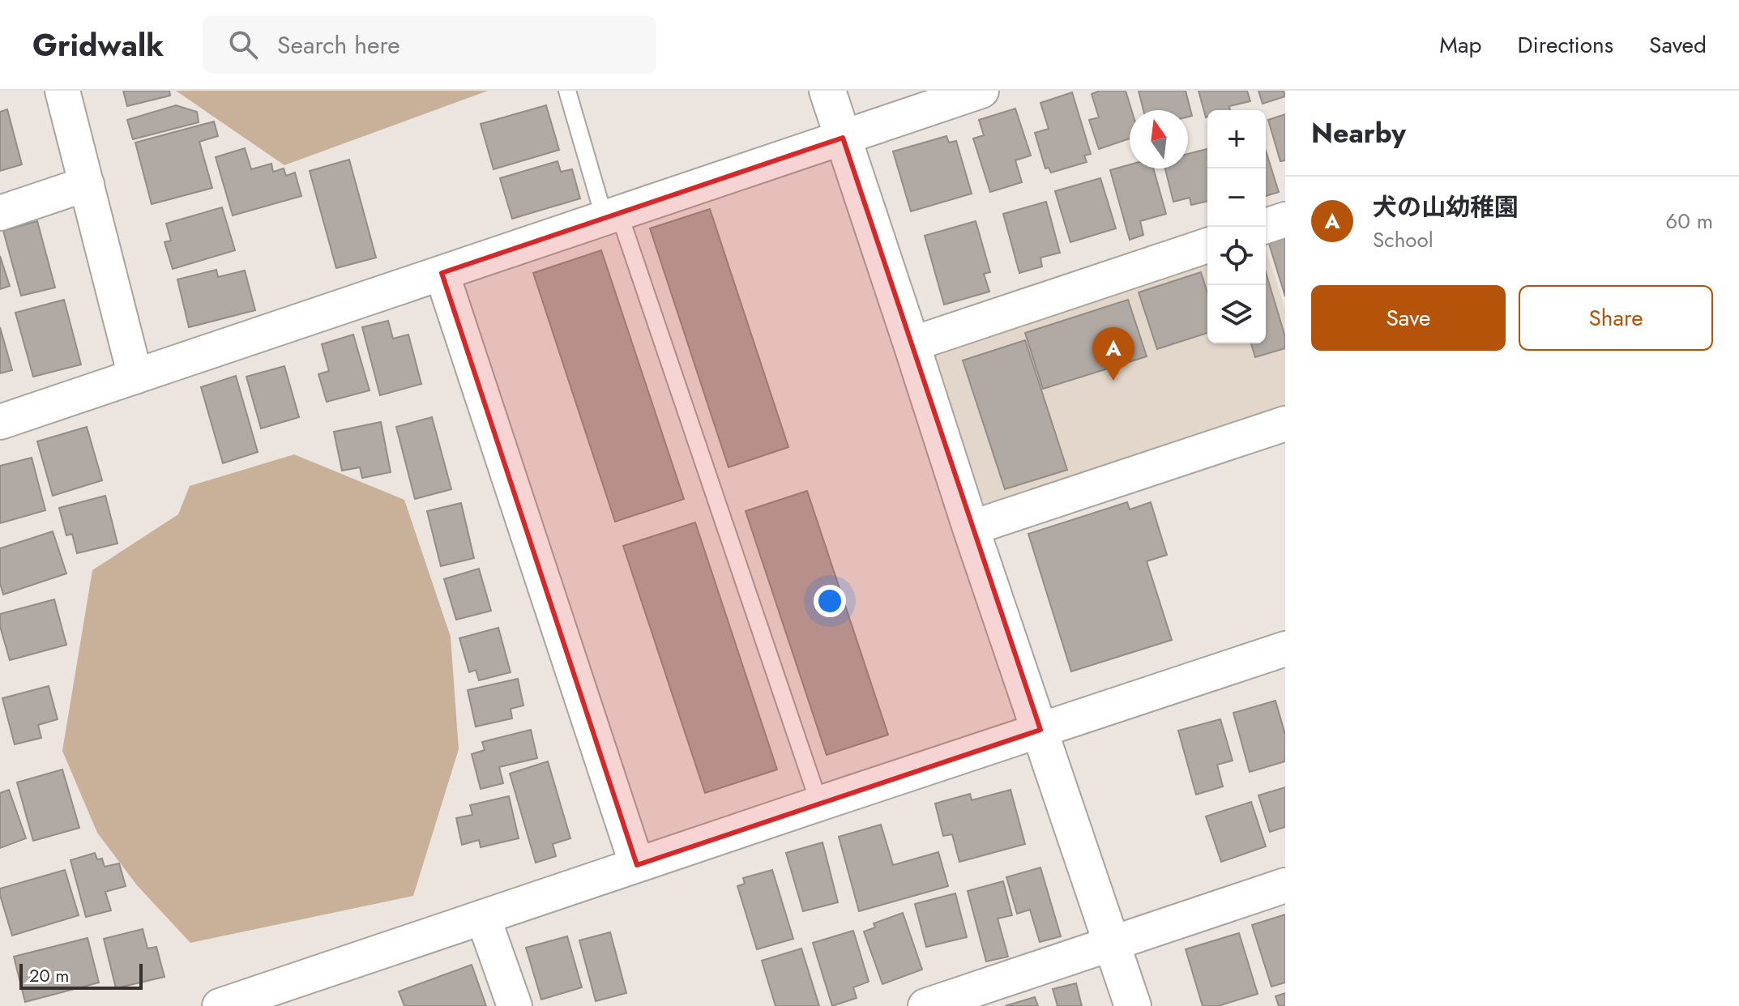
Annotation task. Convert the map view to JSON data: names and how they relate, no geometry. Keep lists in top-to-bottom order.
{
  "scale_bar": "20 m",
  "north": "top",
  "page": {
    "header": "Gridwalk",
    "search": "Search here",
    "nav": ["Map", "Directions", "Saved"],
    "heading": "Nearby",
    "map_buttons": ["+", "−"],
    "list": [
      {
        "mark": "A",
        "name": "犬の山幼稚園",
        "note": "School",
        "value": "60 m"
      }
    ],
    "buttons": ["Save", "Share"],
    "pins": "A",
    "scale": "20 m"
  }
}
